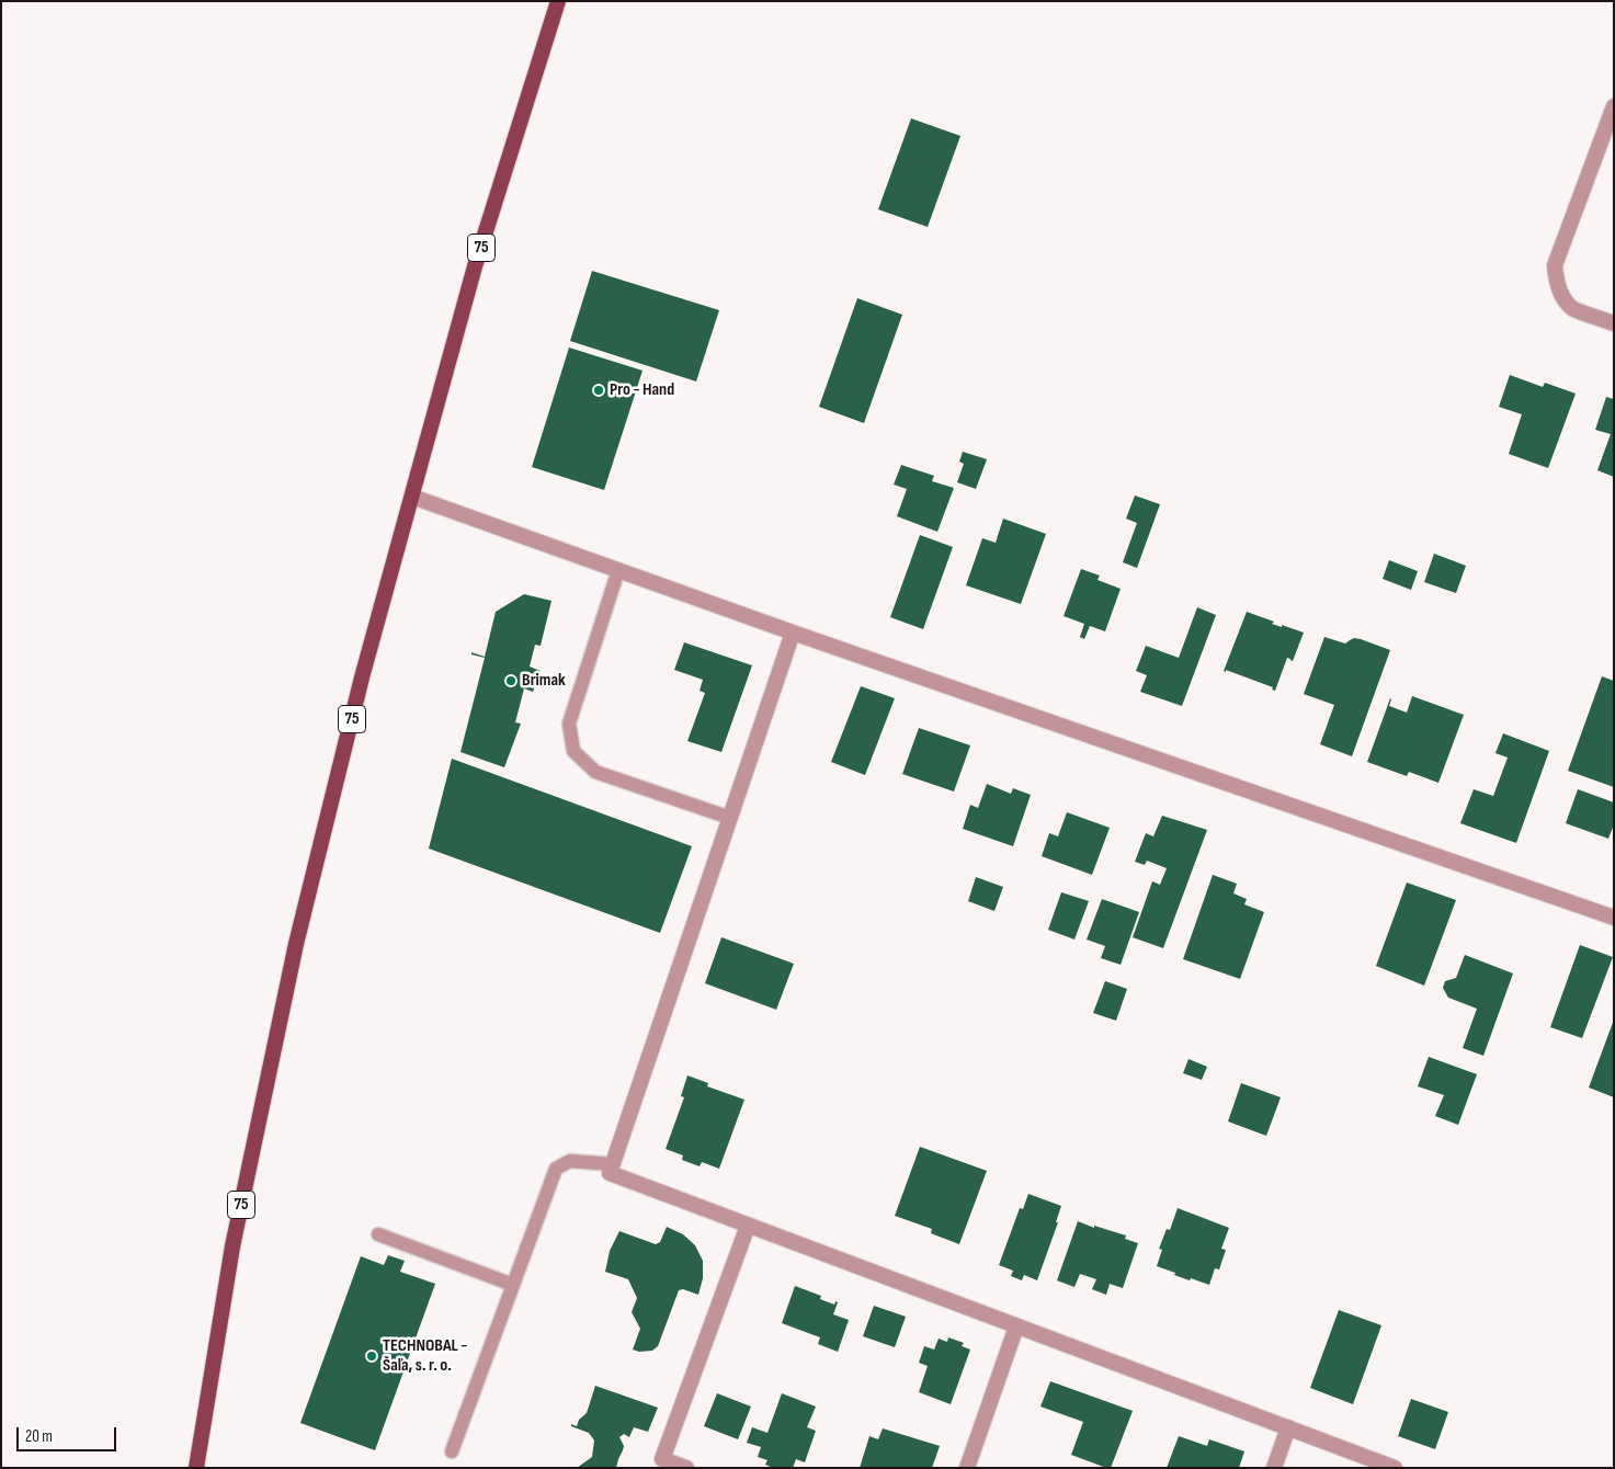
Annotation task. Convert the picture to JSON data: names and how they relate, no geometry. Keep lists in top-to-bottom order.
{
  "streets": {
    "main road": ["75"]
  },
  "places": ["Pro - Hand", "Brimak", "TECHNOBAL - Šaľa, s. r. o."],
  "scale_bar": "20 m"
}
